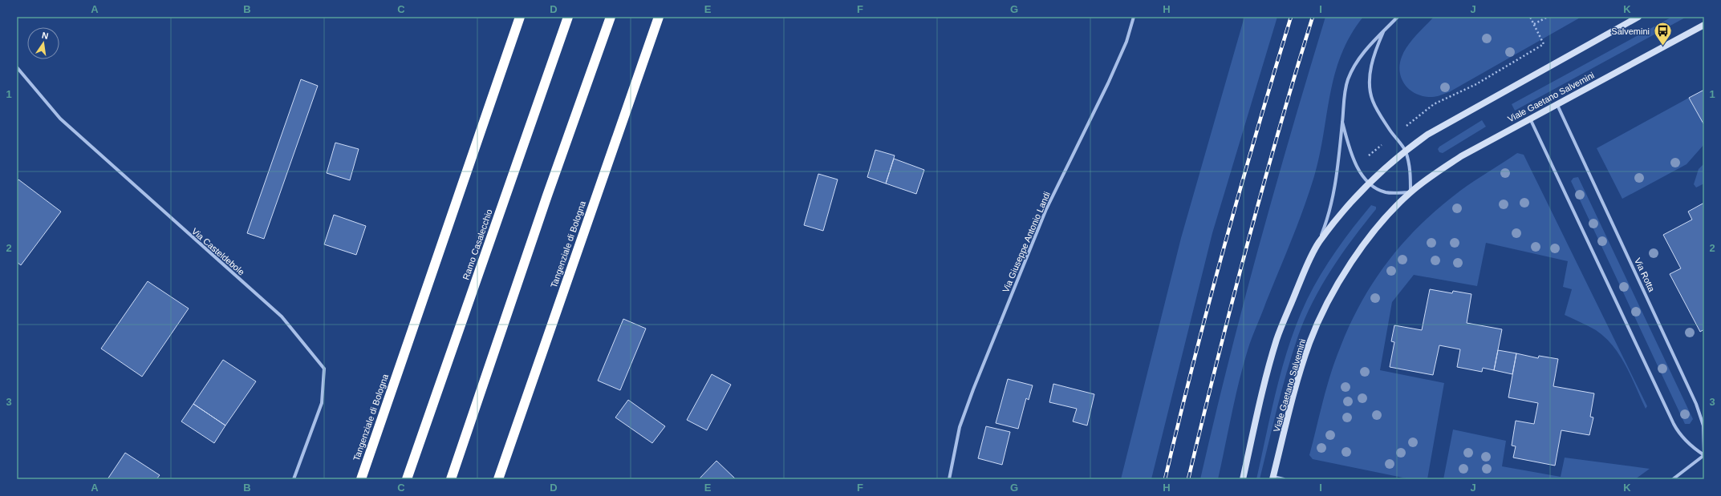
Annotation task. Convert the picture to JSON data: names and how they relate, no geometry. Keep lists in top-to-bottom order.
{
  "streets": {
    "highway": ["Ramo Casalecchio", "Tangenziale di Bologna"],
    "main road": ["Viale Gaetano Salvemini"],
    "street": ["Via Giuseppe Antonio Landi", "Via Casteldebole", "Via Rotta"]
  },
  "crossings": [
    ["Viale Gaetano Salvemini", "Via Rotta"]
  ],
  "places": {
    "bus stop": ["Salvemini"]
  },
  "north": "top",
  "grid": {
    "columns": [
      "A",
      "B",
      "C",
      "D",
      "E",
      "F",
      "G",
      "H",
      "I",
      "J",
      "K"
    ],
    "rows": ["1", "2", "3"]
  }
}
